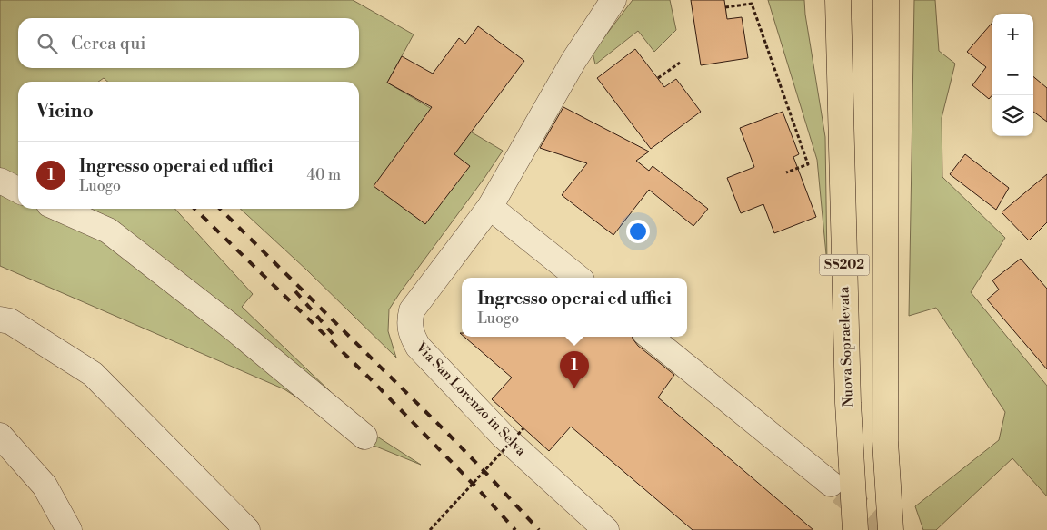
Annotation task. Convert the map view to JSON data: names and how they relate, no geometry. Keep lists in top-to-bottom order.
{
  "streets": {
    "highway": ["SS202", "Nuova Sopraelevata"],
    "street": ["Via San Lorenzo in Selva"]
  },
  "page": {
    "map_buttons": ["+", "−"],
    "search": "Cerca qui",
    "heading": "Vicino",
    "list": [
      {
        "mark": "1",
        "name": "Ingresso operai ed uffici",
        "note": "Luogo",
        "value": "40 m"
      }
    ],
    "popup": ["Ingresso operai ed uffici", "Luogo"],
    "pins": "1"
  }
}
